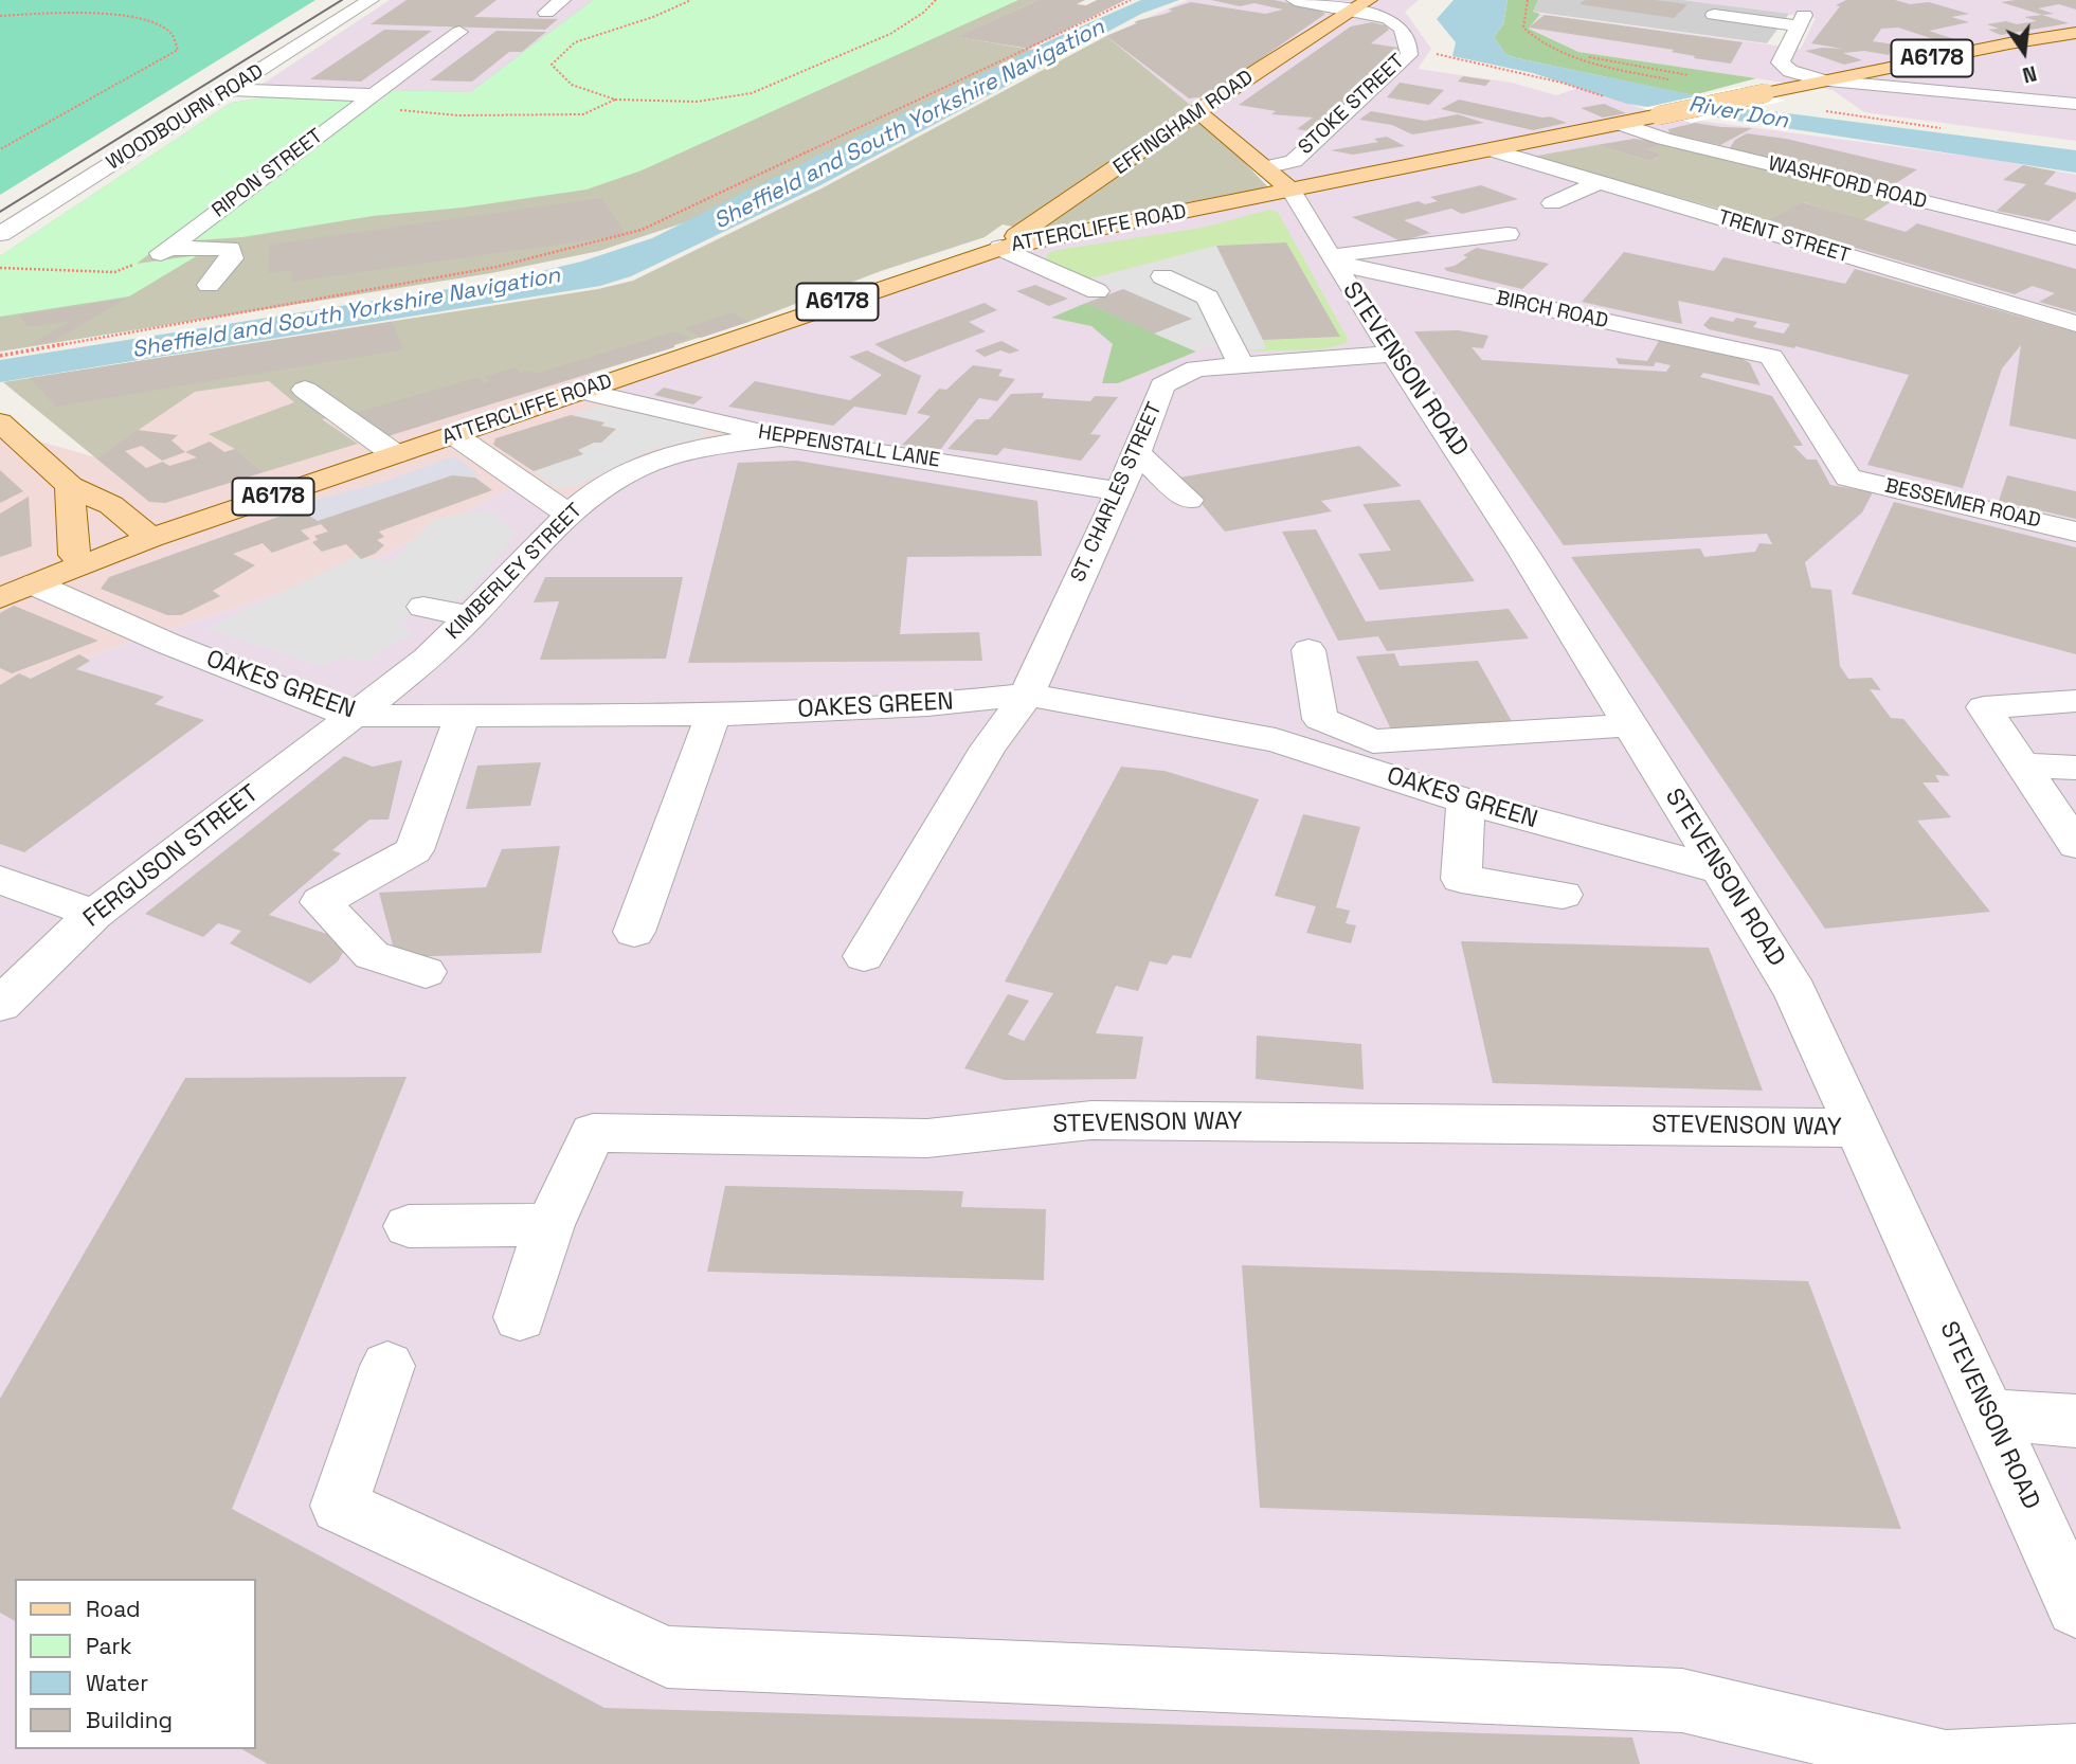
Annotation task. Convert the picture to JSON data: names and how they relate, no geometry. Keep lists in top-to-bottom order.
{
  "streets": {
    "main road": ["A6178", "EFFINGHAM ROAD", "ATTERCLIFFE ROAD"],
    "street": [
      "STOKE STREET",
      "WOODBOURN ROAD",
      "RIPON STREET",
      "WASHFORD ROAD",
      "TRENT STREET",
      "BIRCH ROAD",
      "STEVENSON ROAD",
      "HEPPENSTALL LANE",
      "ST. CHARLES STREET",
      "BESSEMER ROAD",
      "KIMBERLEY STREET",
      "OAKES GREEN",
      "FERGUSON STREET",
      "STEVENSON WAY"
    ]
  },
  "crossings": [
    ["STOKE STREET", "EFFINGHAM ROAD"],
    ["STOKE STREET", "ATTERCLIFFE ROAD"],
    ["STOKE STREET", "STEVENSON ROAD"],
    ["EFFINGHAM ROAD", "ATTERCLIFFE ROAD"],
    ["WASHFORD ROAD", "ATTERCLIFFE ROAD"],
    ["ATTERCLIFFE ROAD", "TRENT STREET"],
    ["ATTERCLIFFE ROAD", "STEVENSON ROAD"],
    ["ATTERCLIFFE ROAD", "HEPPENSTALL LANE"],
    ["ATTERCLIFFE ROAD", "OAKES GREEN"],
    ["BIRCH ROAD", "STEVENSON ROAD"],
    ["BIRCH ROAD", "BESSEMER ROAD"],
    ["STEVENSON ROAD", "ST. CHARLES STREET"],
    ["STEVENSON ROAD", "OAKES GREEN"],
    ["STEVENSON ROAD", "STEVENSON WAY"],
    ["HEPPENSTALL LANE", "ST. CHARLES STREET"],
    ["HEPPENSTALL LANE", "KIMBERLEY STREET"],
    ["ST. CHARLES STREET", "OAKES GREEN"],
    ["KIMBERLEY STREET", "OAKES GREEN"],
    ["KIMBERLEY STREET", "FERGUSON STREET"],
    ["OAKES GREEN", "FERGUSON STREET"]
  ],
  "water": ["River Don", "Sheffield and South Yorkshire Navigation"],
  "legend": [
    "Road",
    "Park",
    "Water",
    "Building"
  ],
  "north": "bottom"
}
